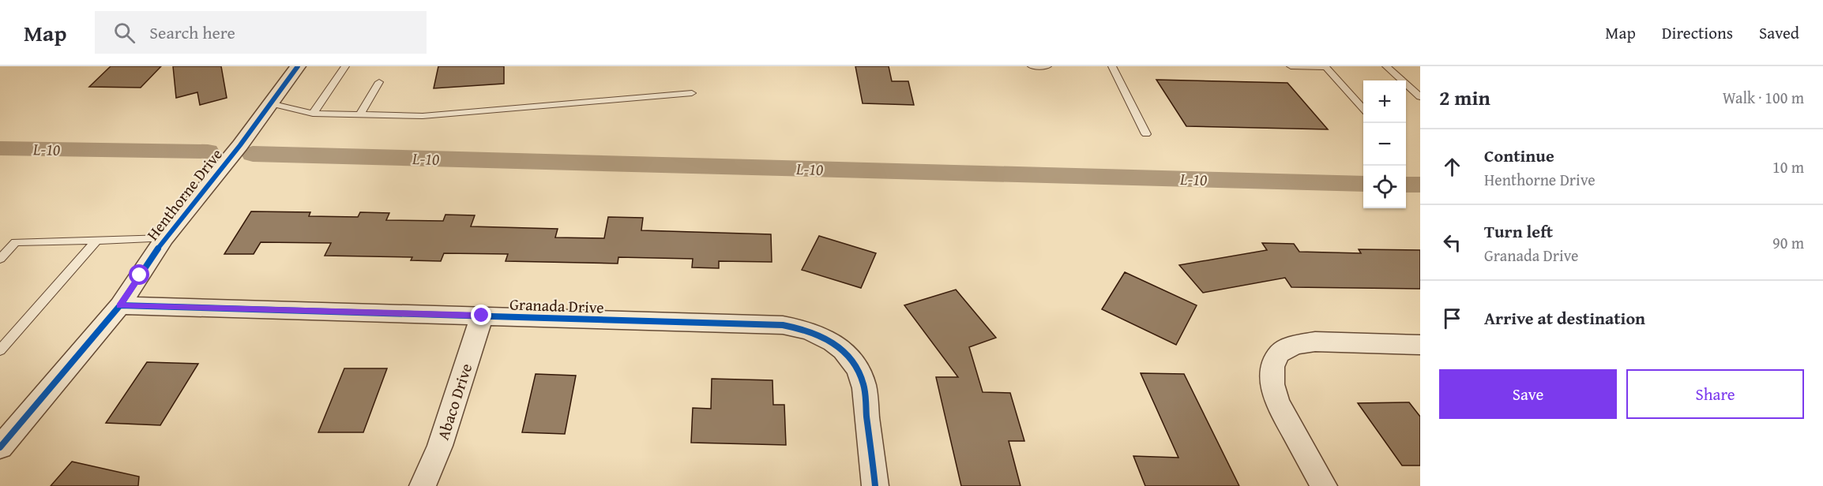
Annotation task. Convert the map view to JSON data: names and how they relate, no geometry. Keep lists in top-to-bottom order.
{
  "streets": {
    "street": ["Henthorne Drive", "Granada Drive", "Abaco Drive"]
  },
  "crossings": [
    ["Henthorne Drive", "Granada Drive"],
    ["Granada Drive", "Abaco Drive"]
  ],
  "water": ["L-10"],
  "page": {
    "header": "Map",
    "search": "Search here",
    "nav": ["Map", "Directions", "Saved"],
    "heading": ["2 min", "Walk · 100 m"],
    "map_buttons": ["+", "−"],
    "list": [
      ["Continue", "Henthorne Drive", "10 m"],
      ["Turn left", "Granada Drive", "90 m"],
      "Arrive at destination"
    ],
    "buttons": ["Save", "Share"]
  }
}
